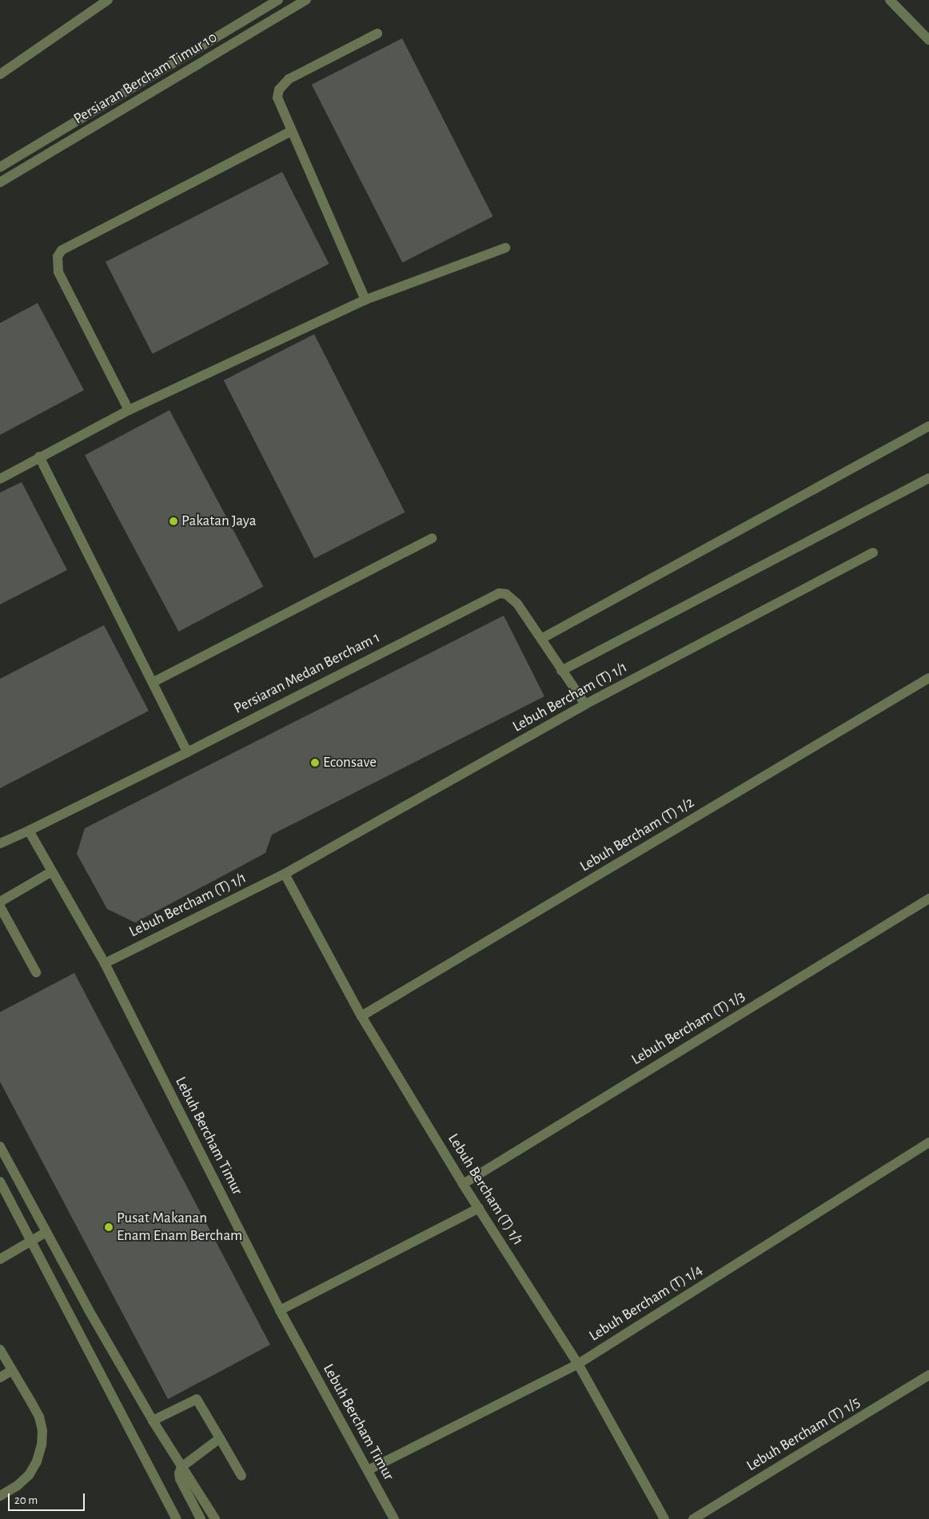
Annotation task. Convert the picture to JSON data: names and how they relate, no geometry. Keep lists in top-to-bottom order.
{
  "streets": {
    "street": [
      "Persiaran Bercham Timur 10",
      "Persiaran Medan Bercham 1",
      "Lebuh Bercham (T) 1/1",
      "Lebuh Bercham (T) 1/2",
      "Lebuh Bercham (T) 1/3",
      "Lebuh Bercham Timur",
      "Lebuh Bercham (T) 1/4",
      "Lebuh Bercham (T) 1/5"
    ]
  },
  "crossings": [
    ["Persiaran Medan Bercham 1", "Lebuh Bercham (T) 1/1"],
    ["Persiaran Medan Bercham 1", "Lebuh Bercham Timur"],
    ["Lebuh Bercham (T) 1/1", "Lebuh Bercham (T) 1/2"],
    ["Lebuh Bercham (T) 1/1", "Lebuh Bercham (T) 1/3"],
    ["Lebuh Bercham (T) 1/1", "Lebuh Bercham Timur"],
    ["Lebuh Bercham (T) 1/1", "Lebuh Bercham (T) 1/4"],
    ["Lebuh Bercham Timur", "Lebuh Bercham (T) 1/4"]
  ],
  "places": ["Pakatan Jaya", "Econsave", "Pusat Makanan Enam Enam Bercham"],
  "scale_bar": "20 m"
}
